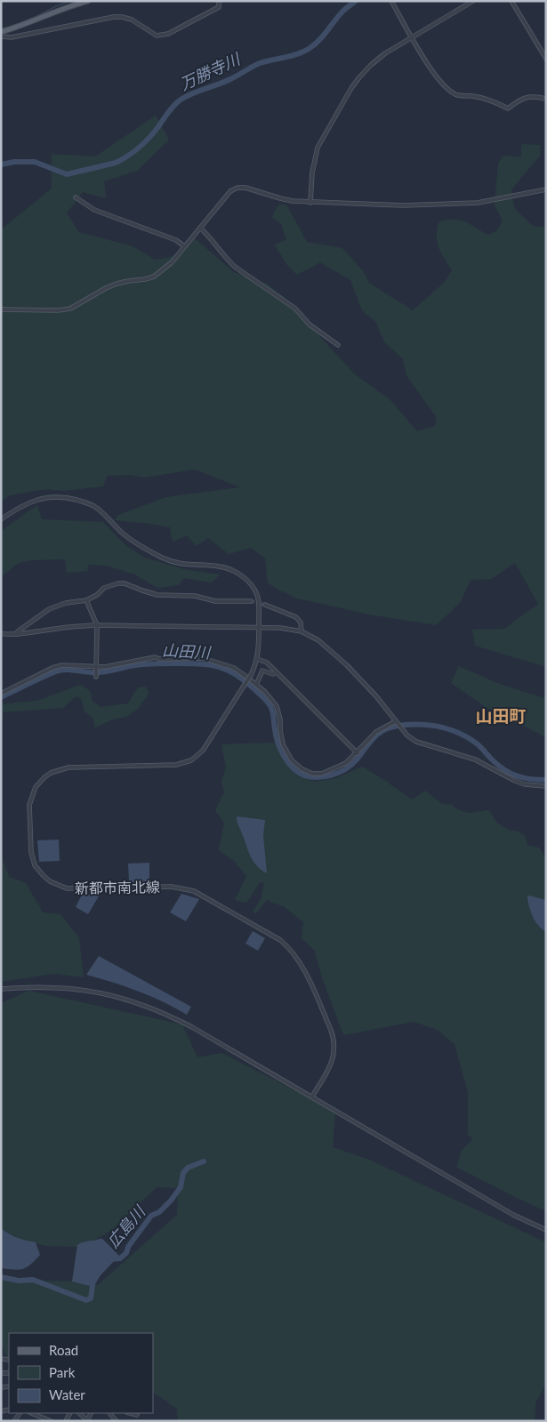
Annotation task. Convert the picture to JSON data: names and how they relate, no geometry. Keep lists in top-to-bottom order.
{
  "streets": {
    "street": ["新都市南北線"]
  },
  "districts": ["山田町"],
  "water": ["万勝寺川", "山田川", "広島川"],
  "legend": ["Road", "Park", "Water"]
}
